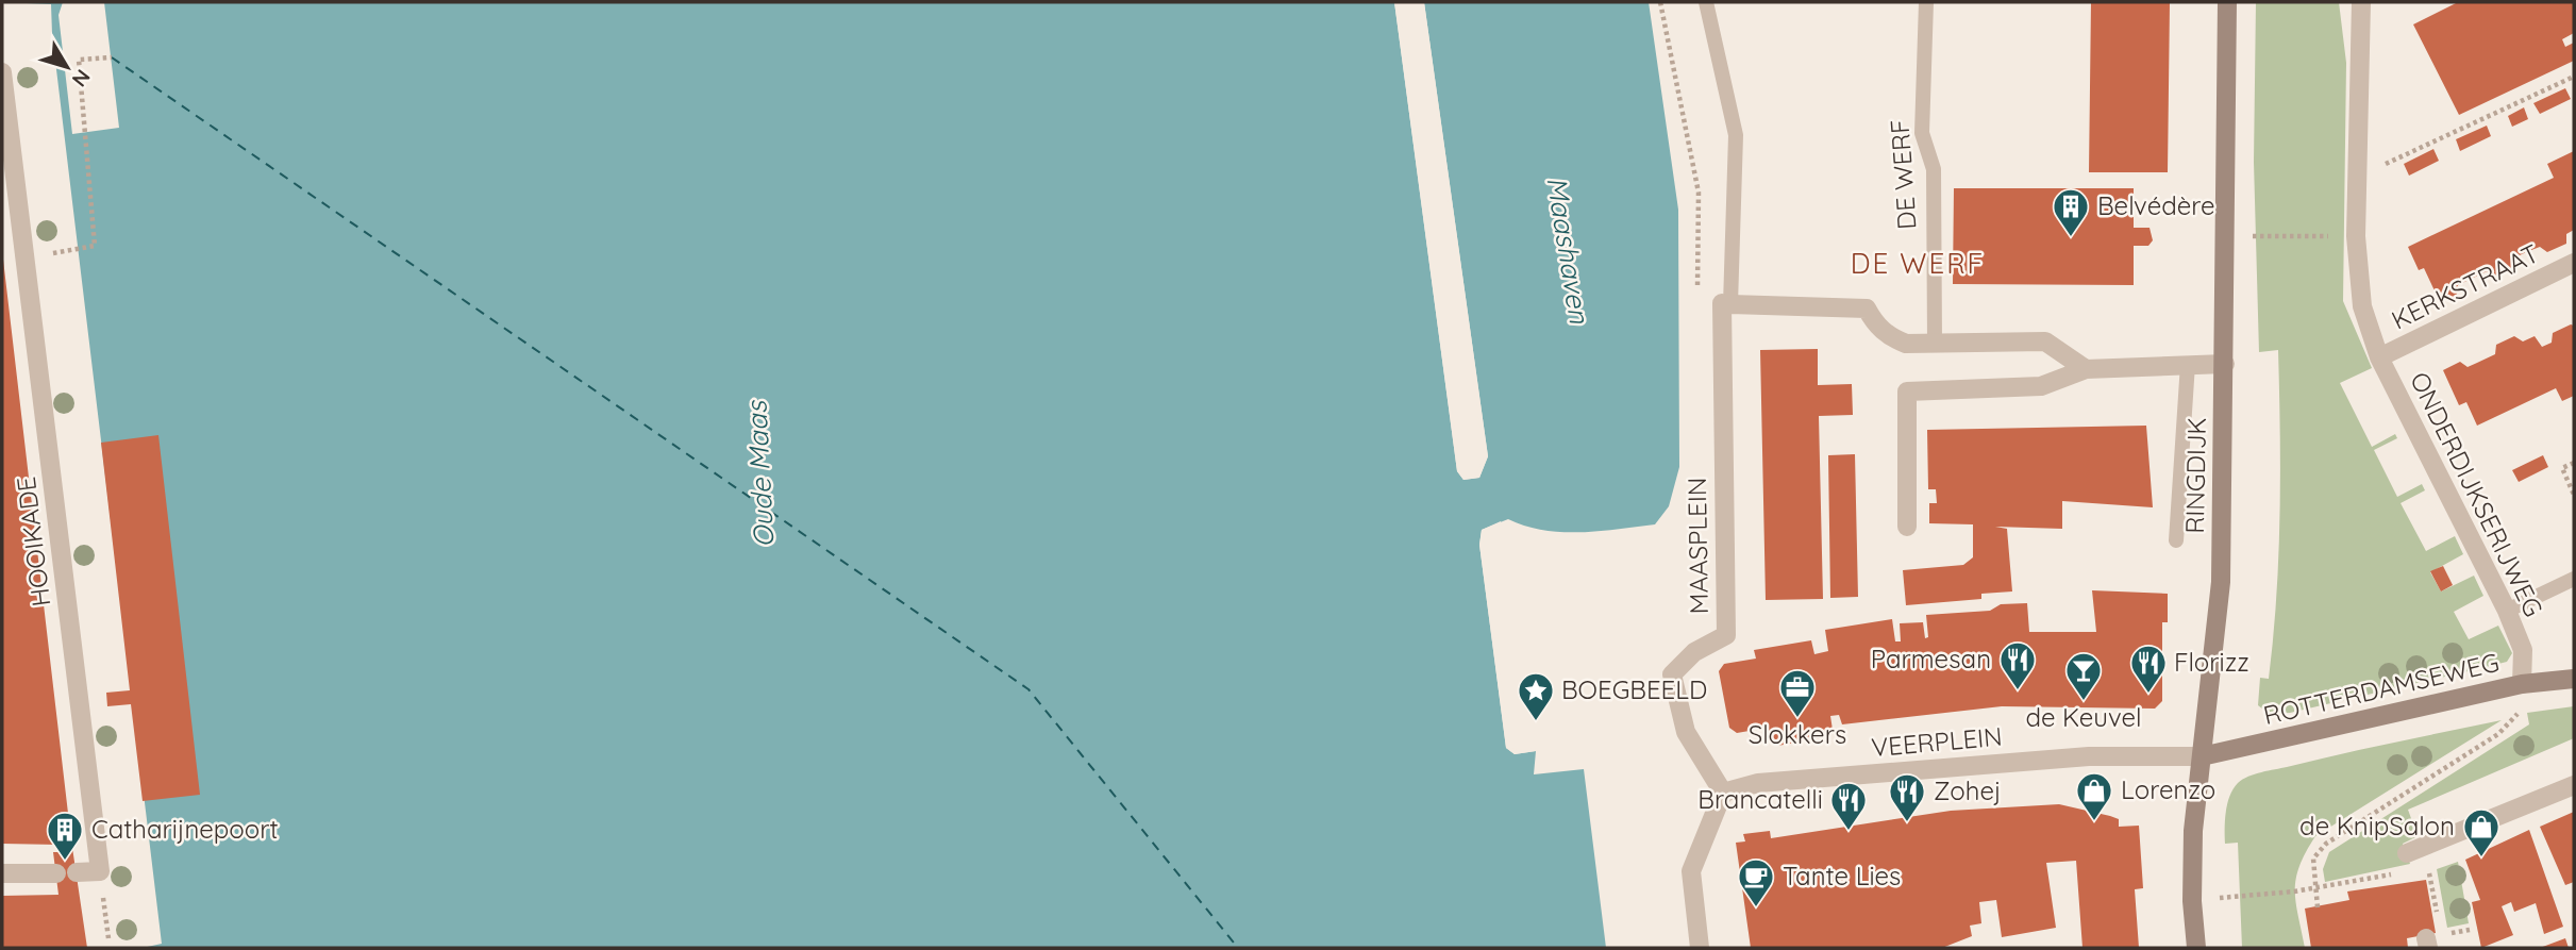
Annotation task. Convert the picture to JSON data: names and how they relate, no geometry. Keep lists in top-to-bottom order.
{
  "streets": {
    "main road": ["RINGDIJK", "ROTTERDAMSEWEG"],
    "street": [
      "KERKSTRAAT",
      "ONDERDIJKSERIJWEG",
      "HOOIKADE",
      "MAASPLEIN",
      "VEERPLEIN"
    ],
    "lane": ["DE WERF"]
  },
  "crossings": [
    ["KERKSTRAAT", "ONDERDIJKSERIJWEG"],
    ["RINGDIJK", "ROTTERDAMSEWEG"],
    ["RINGDIJK", "VEERPLEIN"],
    ["ONDERDIJKSERIJWEG", "ROTTERDAMSEWEG"],
    ["MAASPLEIN", "VEERPLEIN"],
    ["ROTTERDAMSEWEG", "VEERPLEIN"]
  ],
  "districts": ["DE WERF"],
  "water": ["Maashaven", "Oude Maas"],
  "places": {
    "building": ["Belvédère", "Catharijnepoort"],
    "restaurant": [
      "Parmesan",
      "Florizz",
      "Zohej",
      "Brancatelli"
    ],
    "bar": ["de Keuvel"],
    "office": ["Slokkers"],
    "place": ["BOEGBEELD"],
    "shop": ["Lorenzo", "de KnipSalon"],
    "cafe": ["Tante Lies"]
  },
  "north": "bottom right"
}
